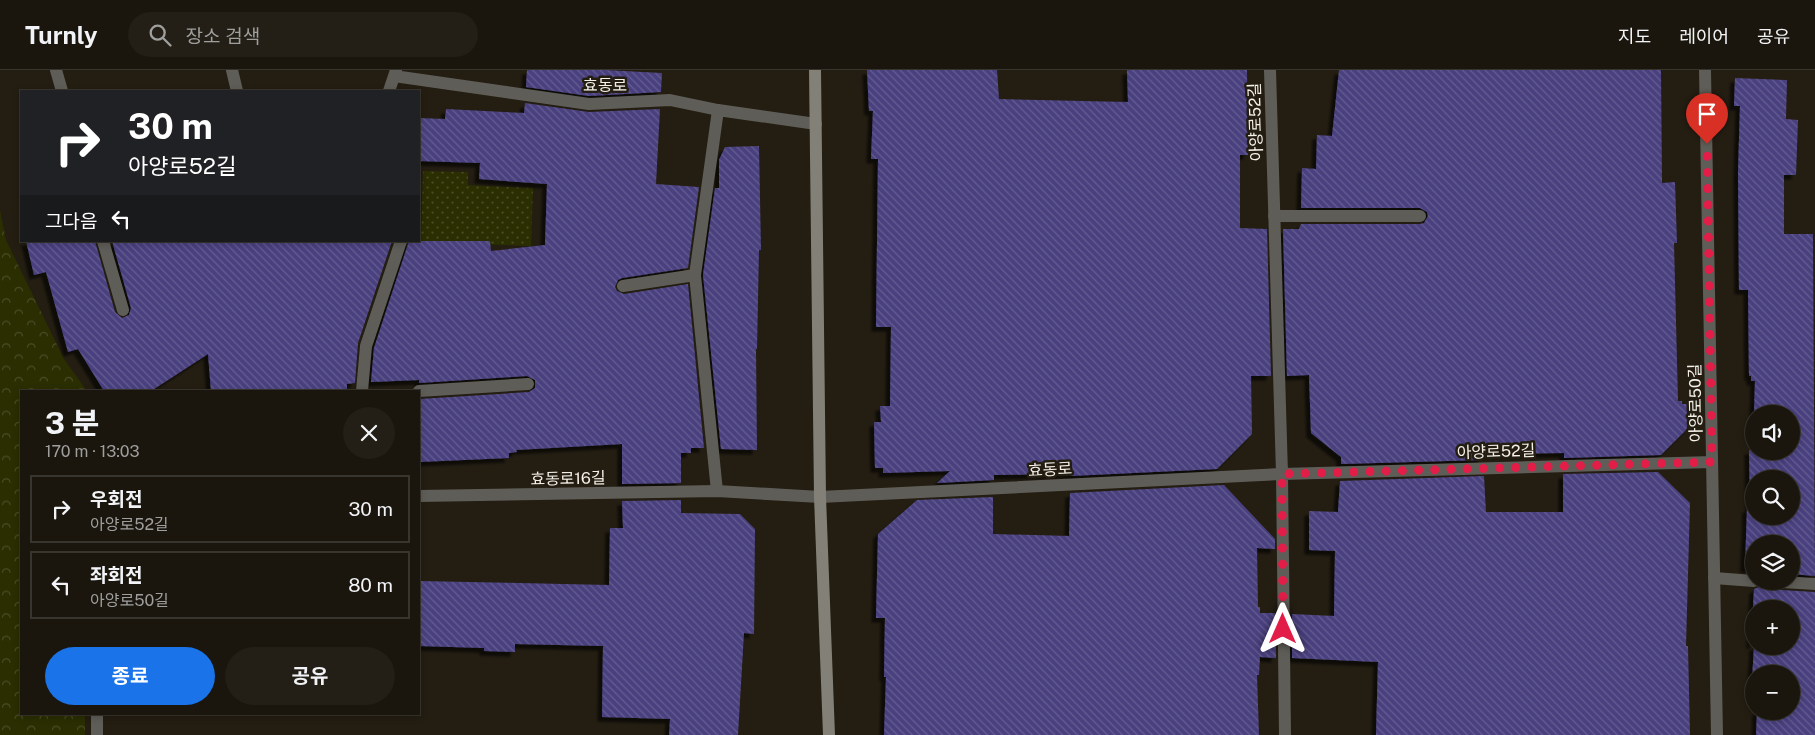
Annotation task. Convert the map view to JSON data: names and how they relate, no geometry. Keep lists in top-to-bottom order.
{
  "streets": {
    "street": [
      "효동로",
      "아양로52길",
      "아양로50길",
      "효동로16길"
    ]
  },
  "crossings": [
    ["효동로", "아양로52길"],
    ["효동로", "효동로16길"],
    ["아양로52길", "아양로50길"]
  ],
  "page": {
    "header": "Turnly",
    "search": "장소 검색",
    "nav": ["지도", "레이어", "공유"],
    "turn": ["30 m", "아양로52길"],
    "then": "그다음",
    "heading": ["3 분", "170 m · 13:03"],
    "map_buttons": ["+", "−"],
    "list": [
      {
        "name": "우회전",
        "note": "아양로52길",
        "value": "30 m"
      },
      {
        "name": "좌회전",
        "note": "아양로50길",
        "value": "80 m"
      }
    ],
    "buttons": ["종료", "공유"]
  }
}
